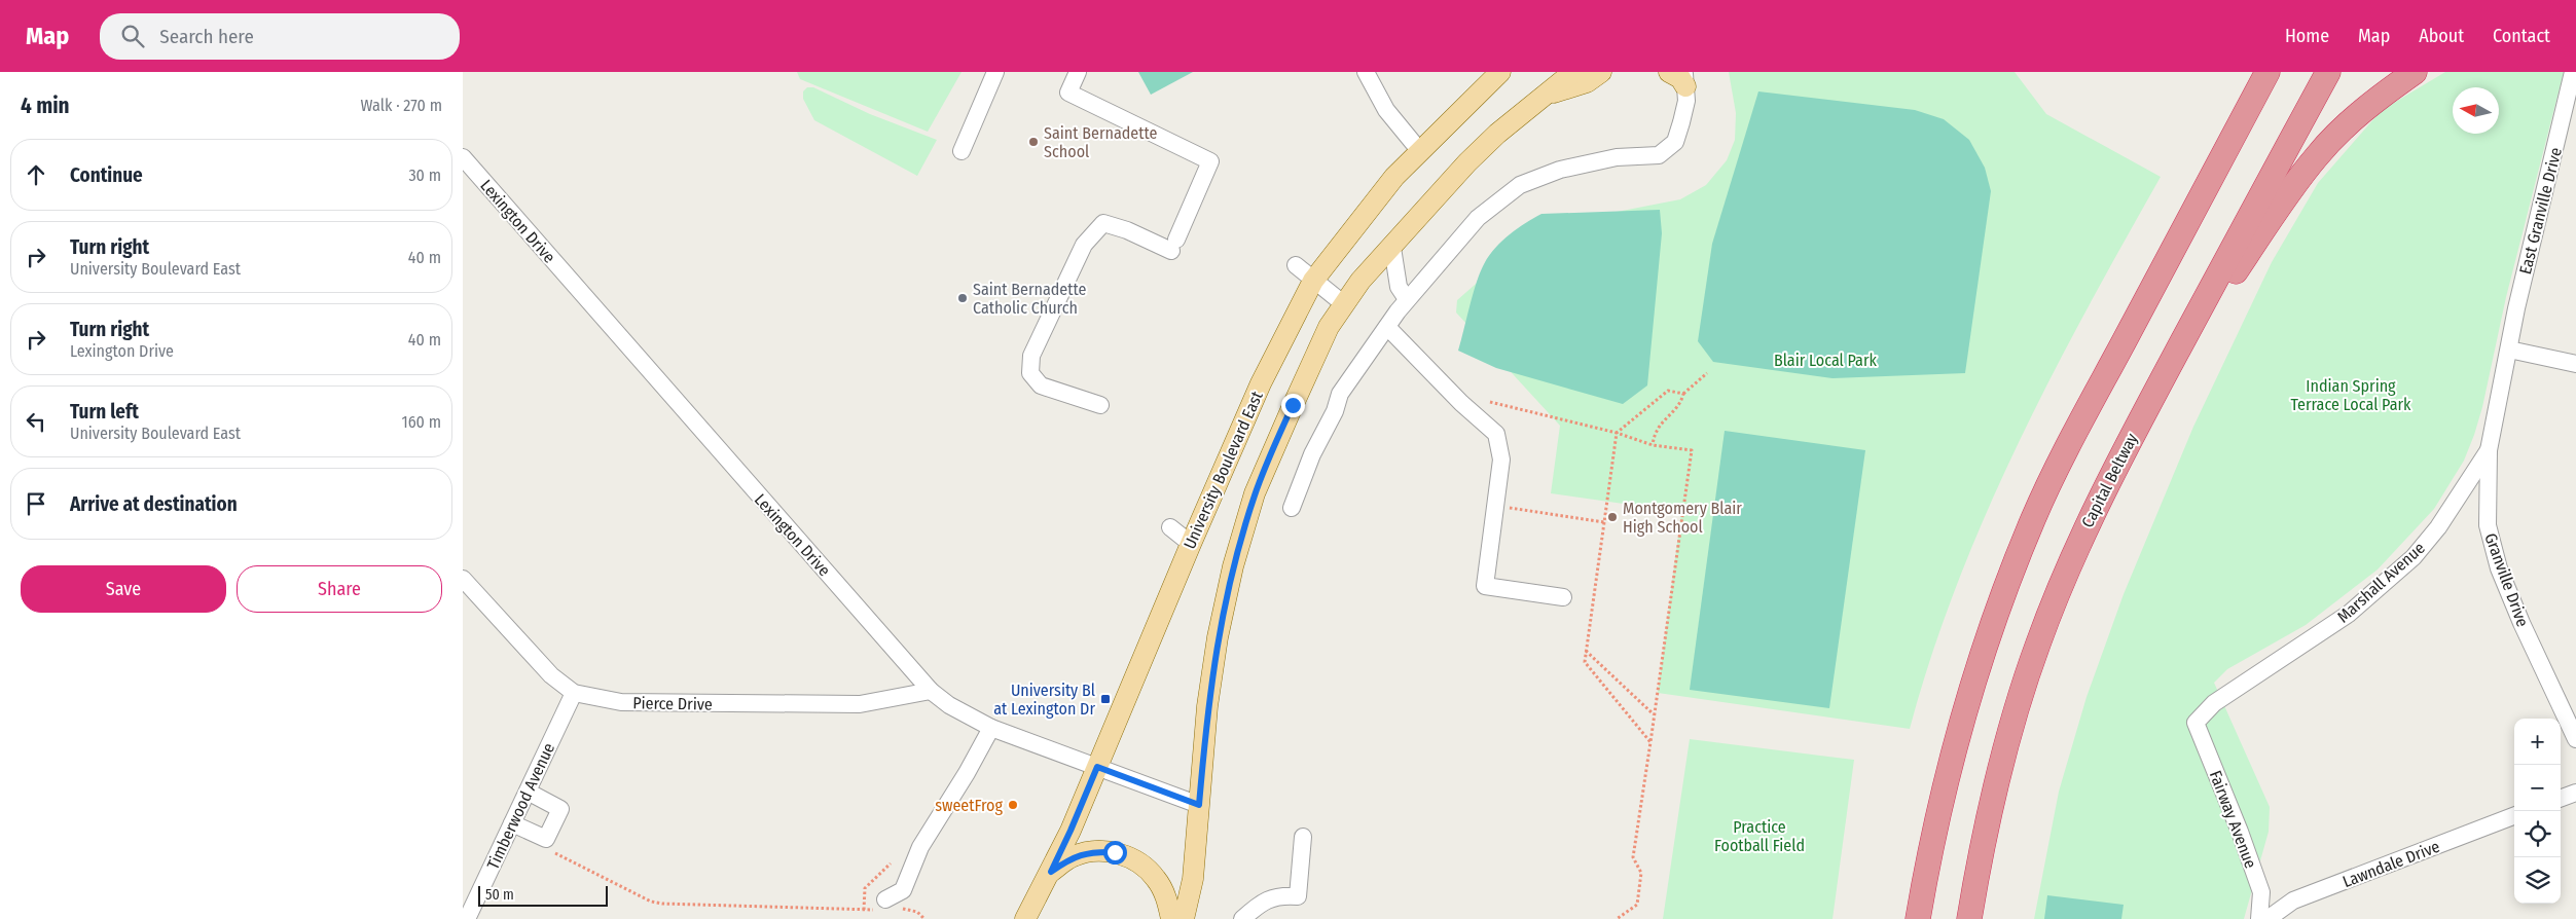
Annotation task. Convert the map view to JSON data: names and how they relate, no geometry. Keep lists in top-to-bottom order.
{
  "streets": {
    "highway": ["Capital Beltway"],
    "main road": ["University Boulevard East"],
    "street": [
      "East Granville Drive",
      "Lexington Drive",
      "Granville Drive",
      "Marshall Avenue",
      "Pierce Drive",
      "Timberwood Avenue",
      "Fairway Avenue",
      "Lawndale Drive"
    ]
  },
  "crossings": [
    ["East Granville Drive", "Granville Drive"],
    ["Lexington Drive", "University Boulevard East"],
    ["Lexington Drive", "Pierce Drive"],
    ["Granville Drive", "Marshall Avenue"],
    ["Marshall Avenue", "Fairway Avenue"],
    ["Pierce Drive", "Timberwood Avenue"]
  ],
  "parks": ["Blair Local Park", "Indian Spring Terrace Local Park", "Practice Football Field"],
  "places": {
    "other": [
      "Saint Bernadette School",
      "Saint Bernadette Catholic Church",
      "Montgomery Blair High School",
      "sweetFrog"
    ],
    "transit": ["University Bl at Lexington Dr"]
  },
  "scale_bar": "50 m",
  "north": "left",
  "page": {
    "header": "Map",
    "search": "Search here",
    "nav": [
      "Home",
      "Map",
      "About",
      "Contact"
    ],
    "heading": ["4 min", "Walk · 270 m"],
    "list": [
      ["Continue", "30 m"],
      ["Turn right", "University Boulevard East", "40 m"],
      ["Turn right", "Lexington Drive", "40 m"],
      ["Turn left", "University Boulevard East", "160 m"],
      "Arrive at destination"
    ],
    "buttons": ["Save", "Share"],
    "map_buttons": ["+", "−"],
    "scale": "50 m"
  }
}
